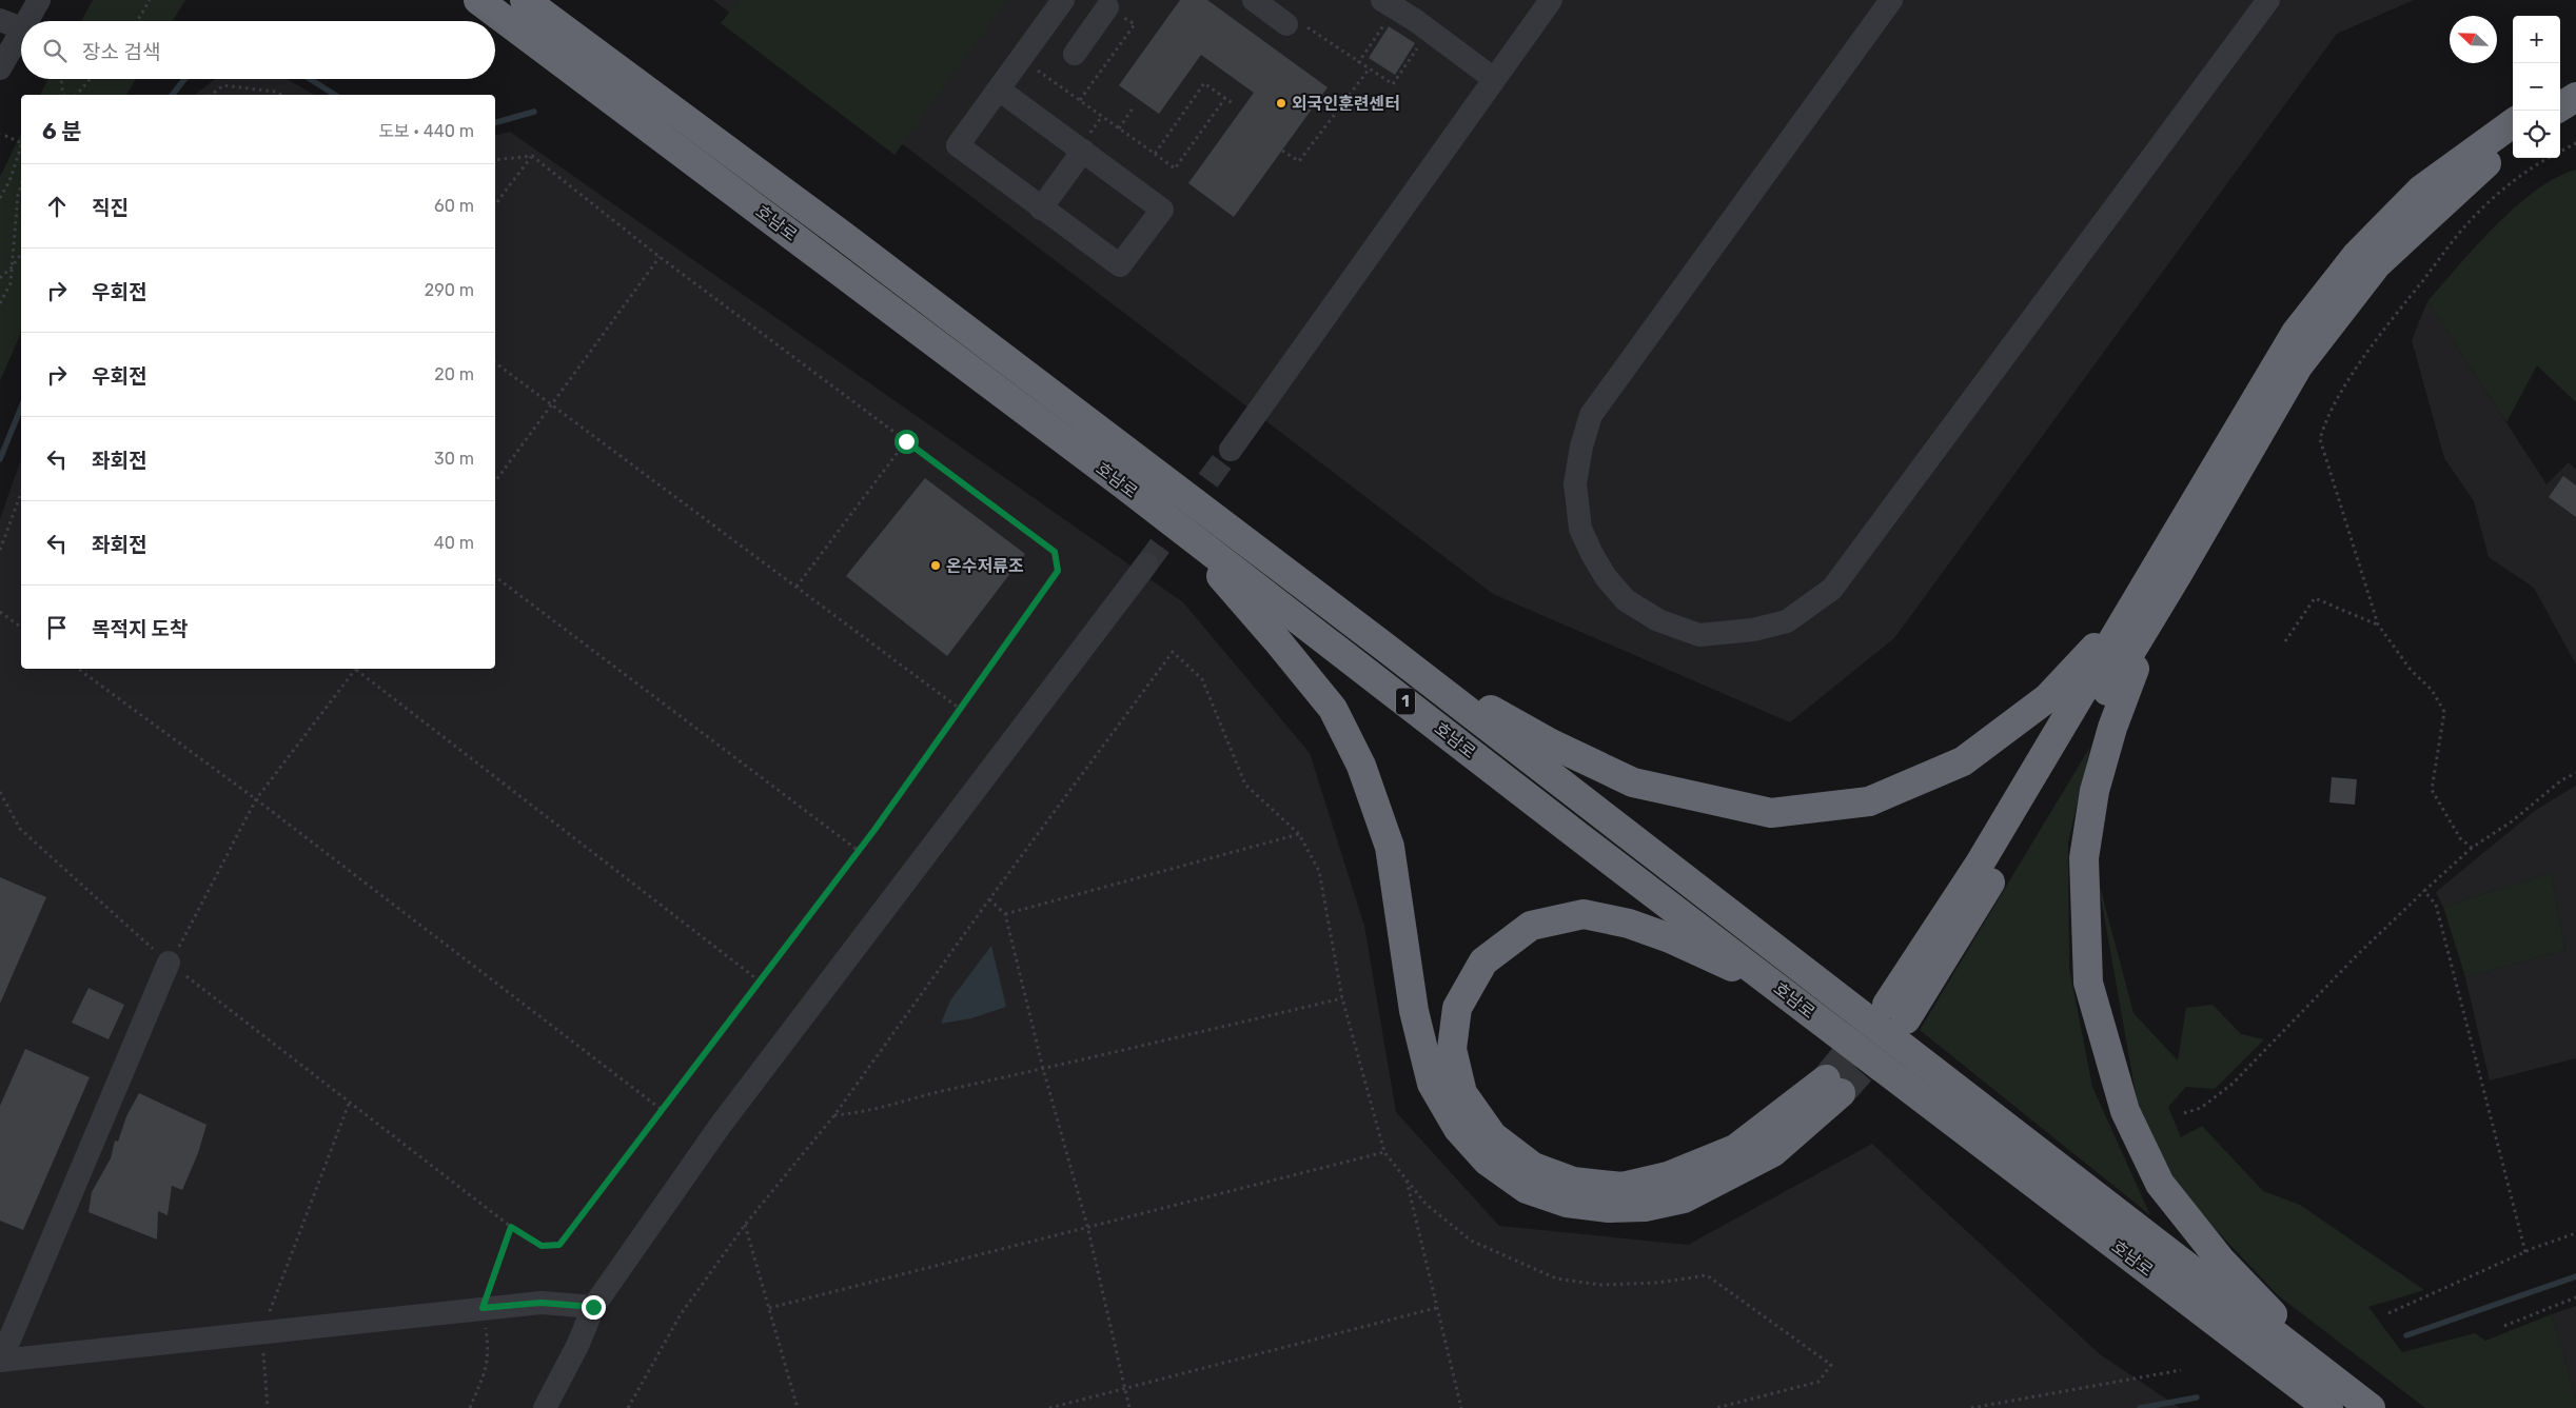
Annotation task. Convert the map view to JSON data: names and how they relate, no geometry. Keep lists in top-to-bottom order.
{
  "streets": {
    "highway": ["호남로", "1"]
  },
  "places": ["외국인훈련센터", "온수저류조"],
  "north": "top left",
  "page": {
    "map_buttons": ["+", "−"],
    "search": "장소 검색",
    "heading": ["6 분", "도보 · 440 m"],
    "list": [
      ["직진", "60 m"],
      ["우회전", "290 m"],
      ["우회전", "20 m"],
      ["좌회전", "30 m"],
      ["좌회전", "40 m"],
      "목적지 도착"
    ]
  }
}
